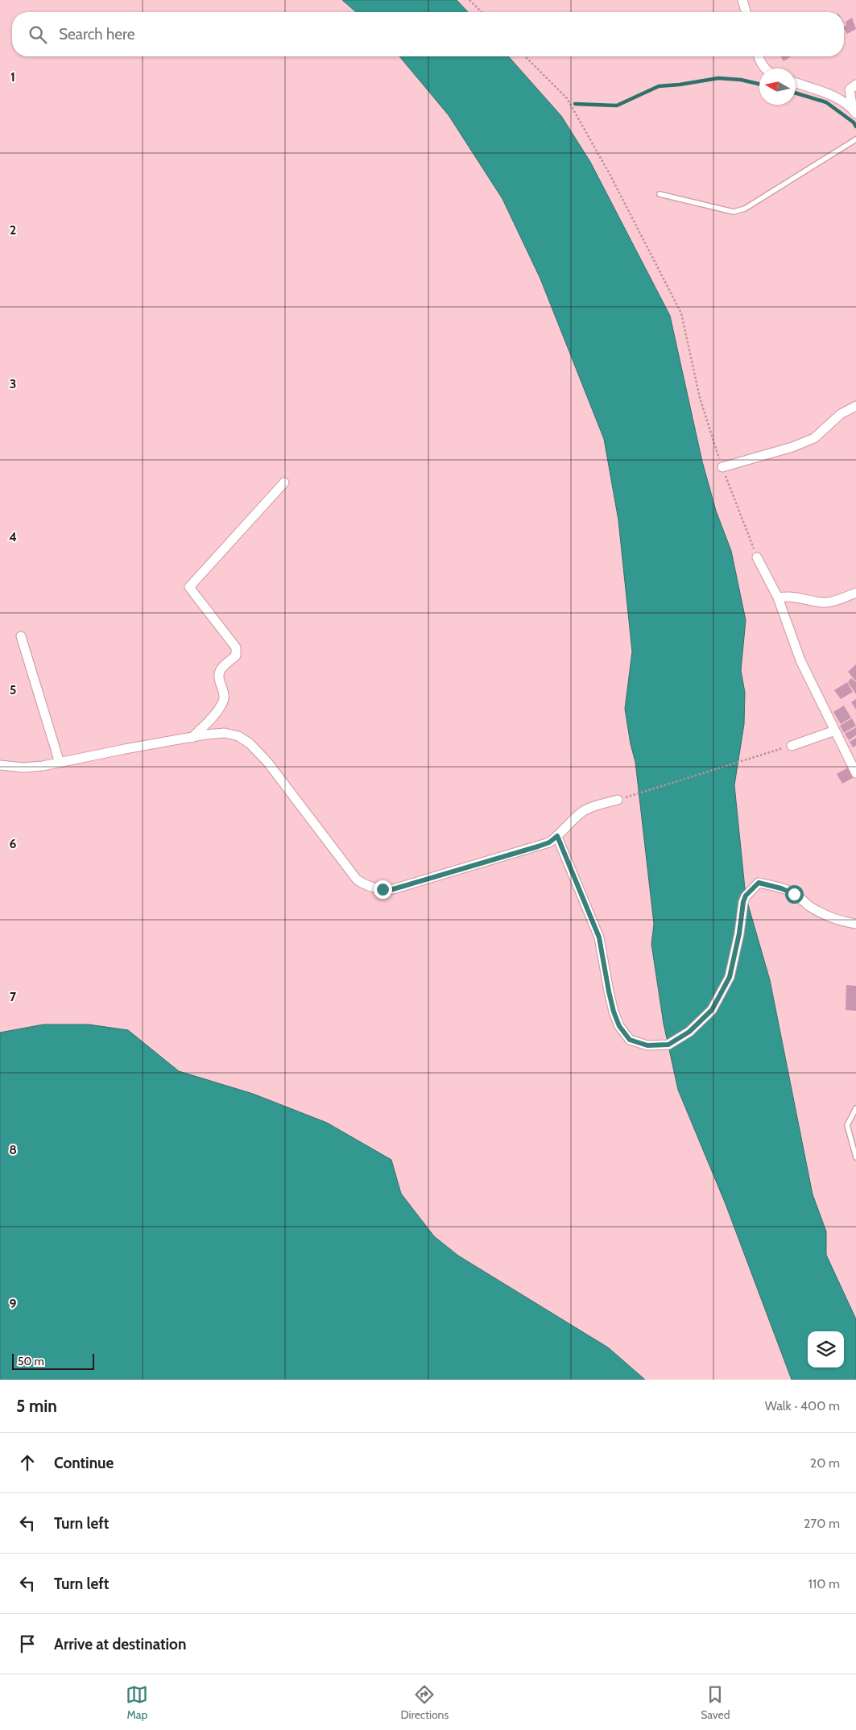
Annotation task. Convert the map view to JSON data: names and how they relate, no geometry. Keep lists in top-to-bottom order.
{
  "scale_bar": "50 m",
  "north": "left",
  "page": {
    "search": "Search here",
    "scale": "50 m",
    "heading": ["5 min", "Walk · 400 m"],
    "list": [
      ["Continue", "20 m"],
      ["Turn left", "270 m"],
      ["Turn left", "110 m"],
      "Arrive at destination"
    ],
    "nav": ["Map", "Directions", "Saved"]
  },
  "grid": {
    "rows": [
      "1",
      "2",
      "3",
      "4",
      "5",
      "6",
      "7",
      "8",
      "9"
    ]
  }
}
